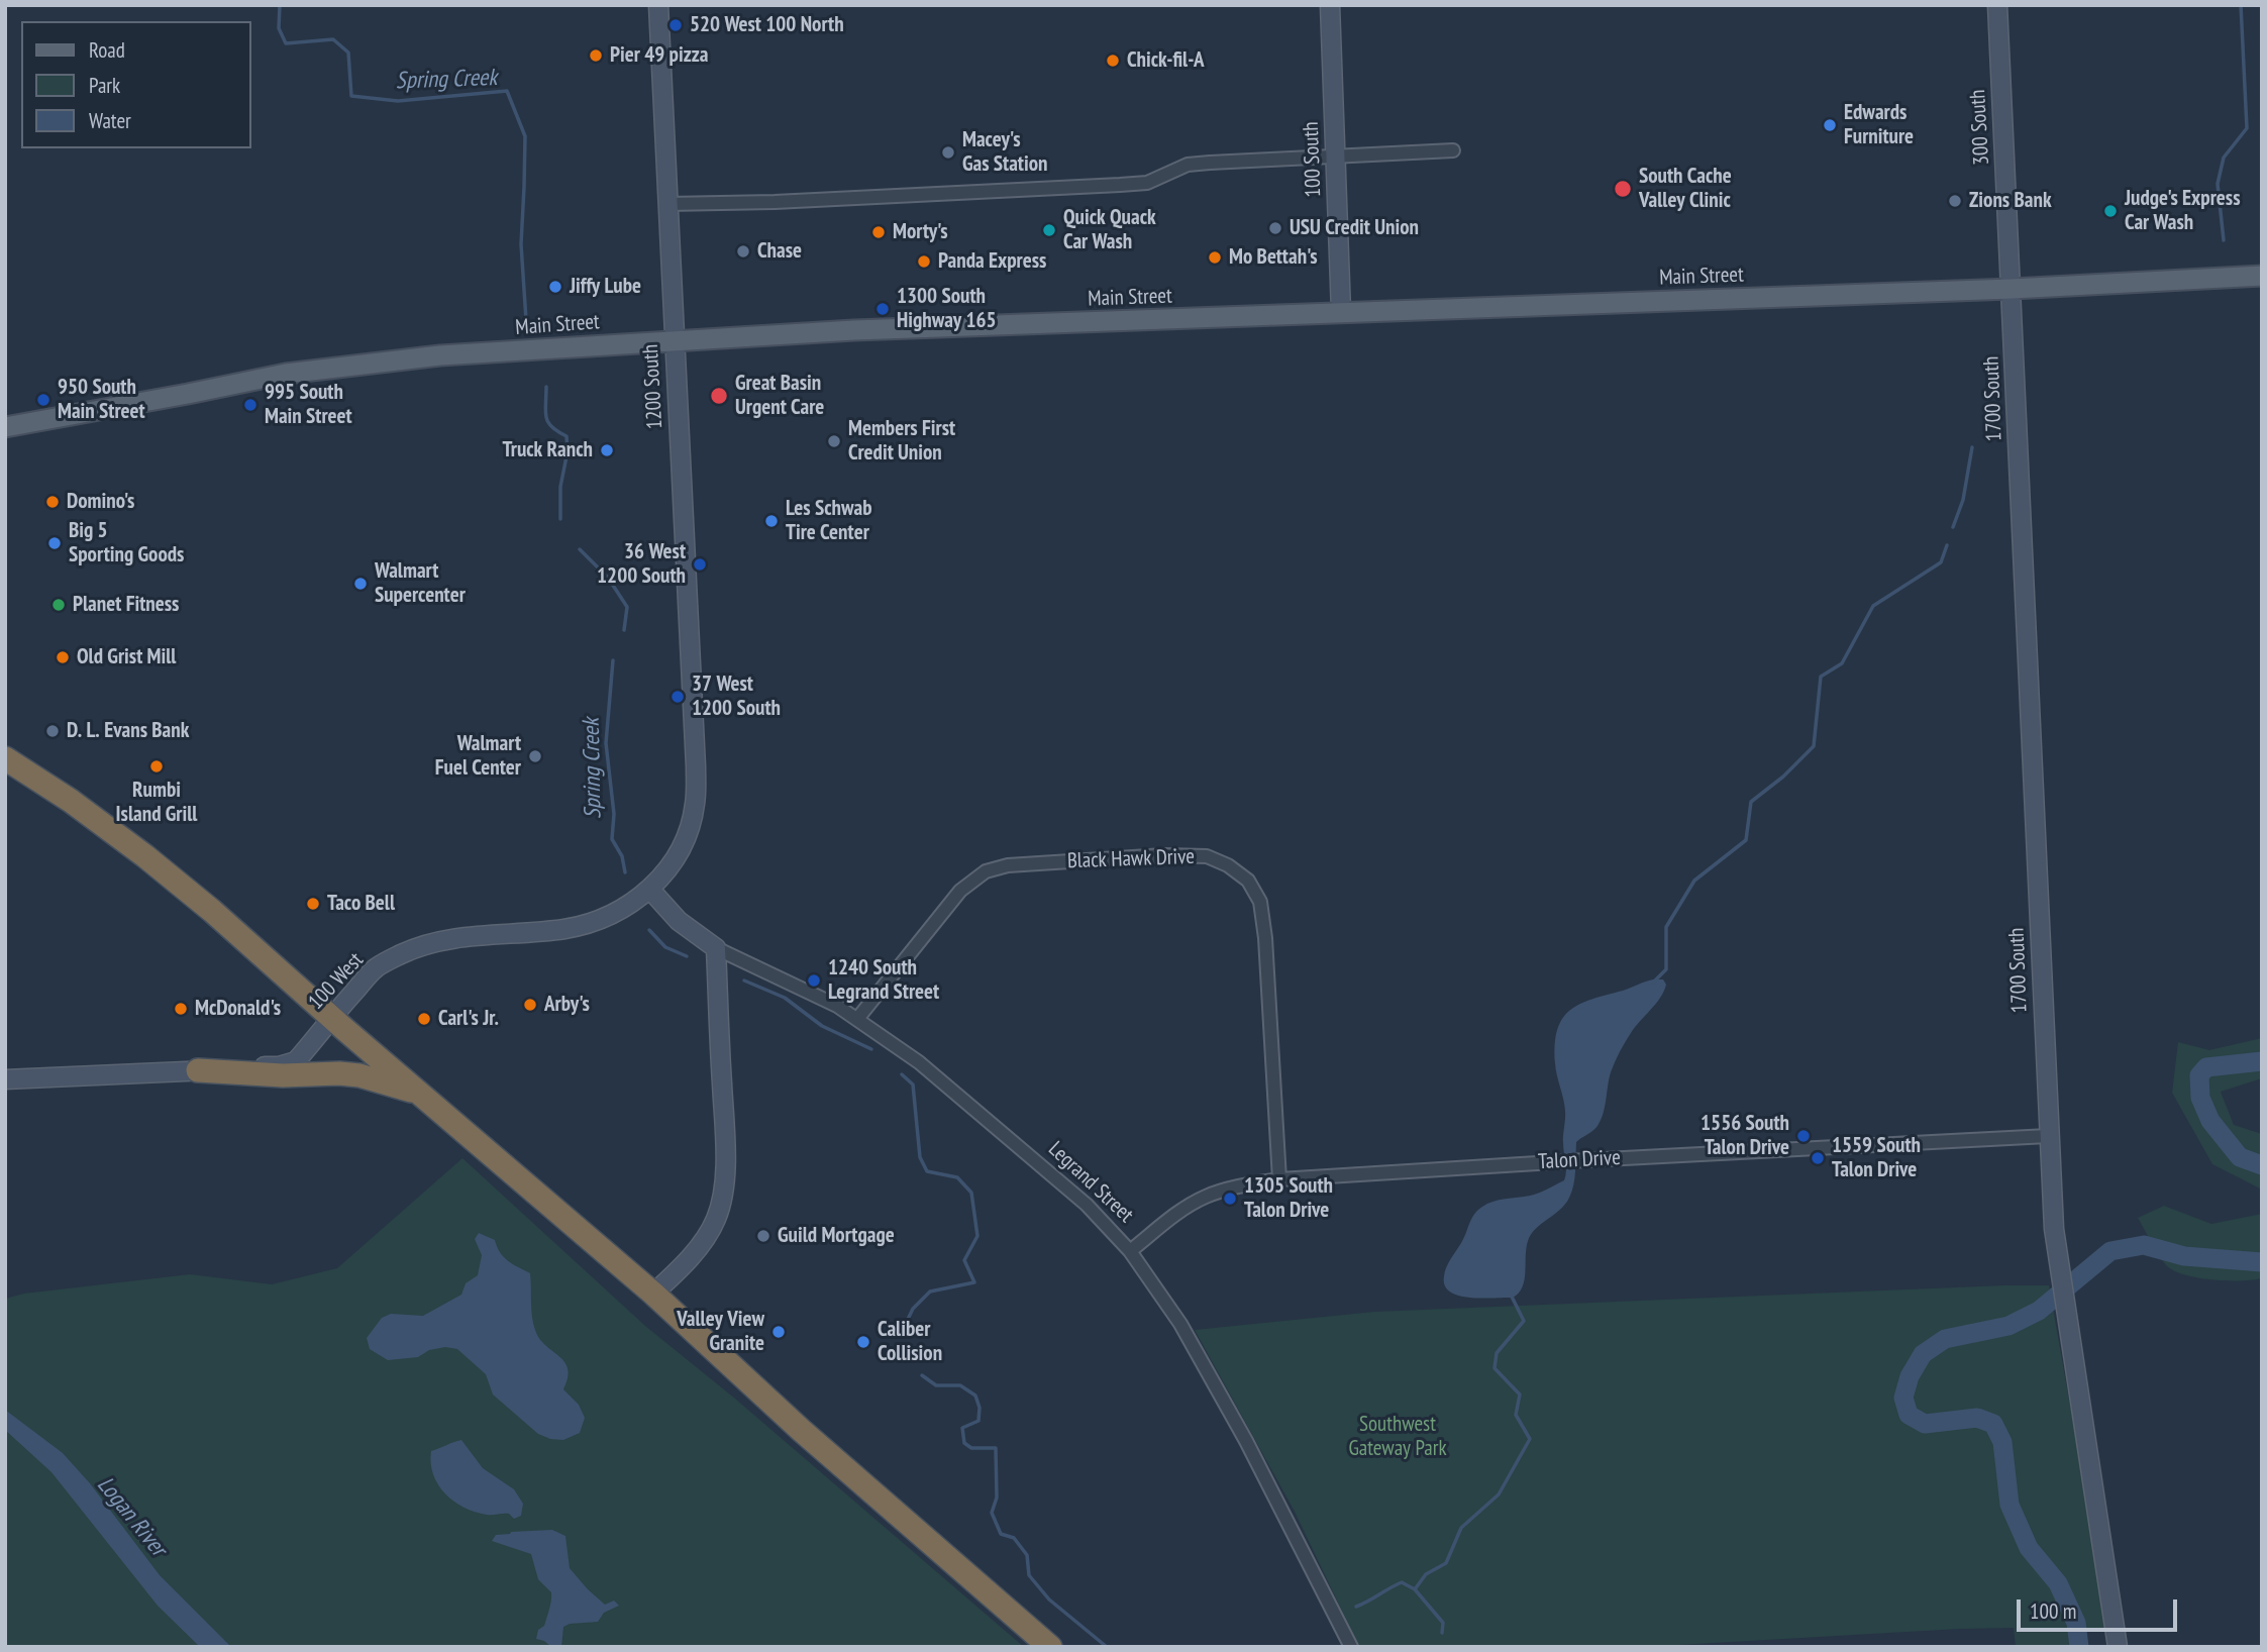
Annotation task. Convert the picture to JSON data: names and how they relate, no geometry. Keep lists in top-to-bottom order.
{
  "streets": {
    "main road": ["Main Street"],
    "street": [
      "300 South",
      "100 South",
      "1200 South",
      "1700 South",
      "Black Hawk Drive",
      "100 West",
      "Talon Drive",
      "Legrand Street"
    ]
  },
  "crossings": [
    ["300 South", "Main Street"],
    ["300 South", "1700 South"],
    ["100 South", "Main Street"],
    ["Main Street", "1200 South"],
    ["Main Street", "1700 South"],
    ["1200 South", "100 West"],
    ["1700 South", "Talon Drive"],
    ["Black Hawk Drive", "Talon Drive"],
    ["Black Hawk Drive", "Legrand Street"],
    ["100 West", "Legrand Street"],
    ["Talon Drive", "Legrand Street"]
  ],
  "water": ["Spring Creek", "Logan River"],
  "parks": ["Southwest Gateway Park"],
  "places": [
    "520 West 100 North",
    "Pier 49 pizza",
    "Chick-fil-A",
    "Edwards Furniture",
    "Macey's Gas Station",
    "South Cache Valley Clinic",
    "Zions Bank",
    "Judge's Express Car Wash",
    "USU Credit Union",
    "Quick Quack Car Wash",
    "Morty's",
    "Chase",
    "Mo Bettah's",
    "Panda Express",
    "Jiffy Lube",
    "1300 South Highway 165",
    "Great Basin Urgent Care",
    "950 South Main Street",
    "995 South Main Street",
    "Members First Credit Union",
    "Truck Ranch",
    "Domino's",
    "Les Schwab Tire Center",
    "Big 5 Sporting Goods",
    "36 West 1200 South",
    "Walmart Supercenter",
    "Planet Fitness",
    "Old Grist Mill",
    "37 West 1200 South",
    "D. L. Evans Bank",
    "Walmart Fuel Center",
    "Rumbi Island Grill",
    "Taco Bell",
    "1240 South Legrand Street",
    "Arby's",
    "McDonald's",
    "Carl's Jr.",
    "1556 South Talon Drive",
    "1559 South Talon Drive",
    "1305 South Talon Drive",
    "Guild Mortgage",
    "Valley View Granite",
    "Caliber Collision"
  ],
  "legend": ["Road", "Park", "Water"],
  "scale_bar": "100 m"
}
